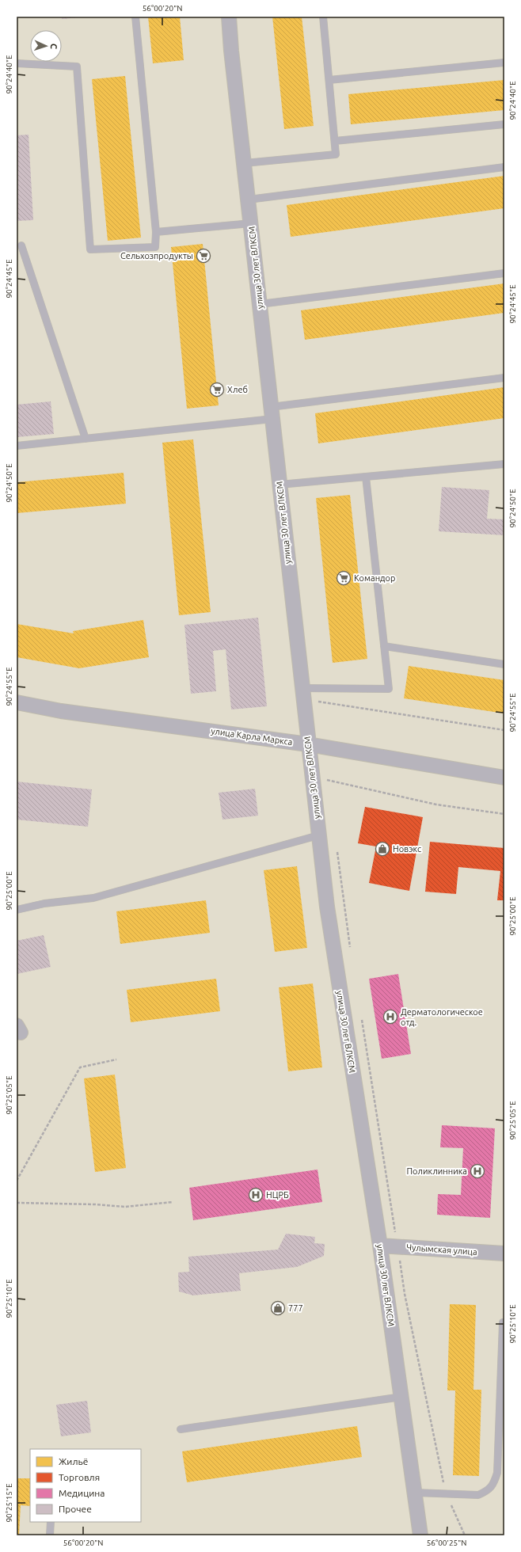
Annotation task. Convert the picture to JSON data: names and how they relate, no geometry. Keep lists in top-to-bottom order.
{
  "streets": {
    "street": ["улица 30 лет ВЛКСМ", "улица Карла Маркса", "Чулымская улица"]
  },
  "crossings": [
    ["улица 30 лет ВЛКСМ", "улица Карла Маркса"],
    ["улица 30 лет ВЛКСМ", "Чулымская улица"]
  ],
  "places": {
    "supermarket": ["Сельхозпродукты", "Хлеб", "Командор"],
    "shop": ["Новэкс", "777"],
    "hospital": ["Дерматологическое отд.", "Поликлинника", "НЦРБ"]
  },
  "legend": [
    "Жильё",
    "Торговля",
    "Медицина",
    "Прочее"
  ],
  "north": "right",
  "coordinates": [
    "56°00'20\"N",
    "90°24'40\"E",
    "90°24'45\"E",
    "90°24'50\"E",
    "90°24'55\"E",
    "90°25'00\"E",
    "90°25'05\"E",
    "90°25'10\"E",
    "90°25'15\"E",
    "56°00'25\"N"
  ]
}
